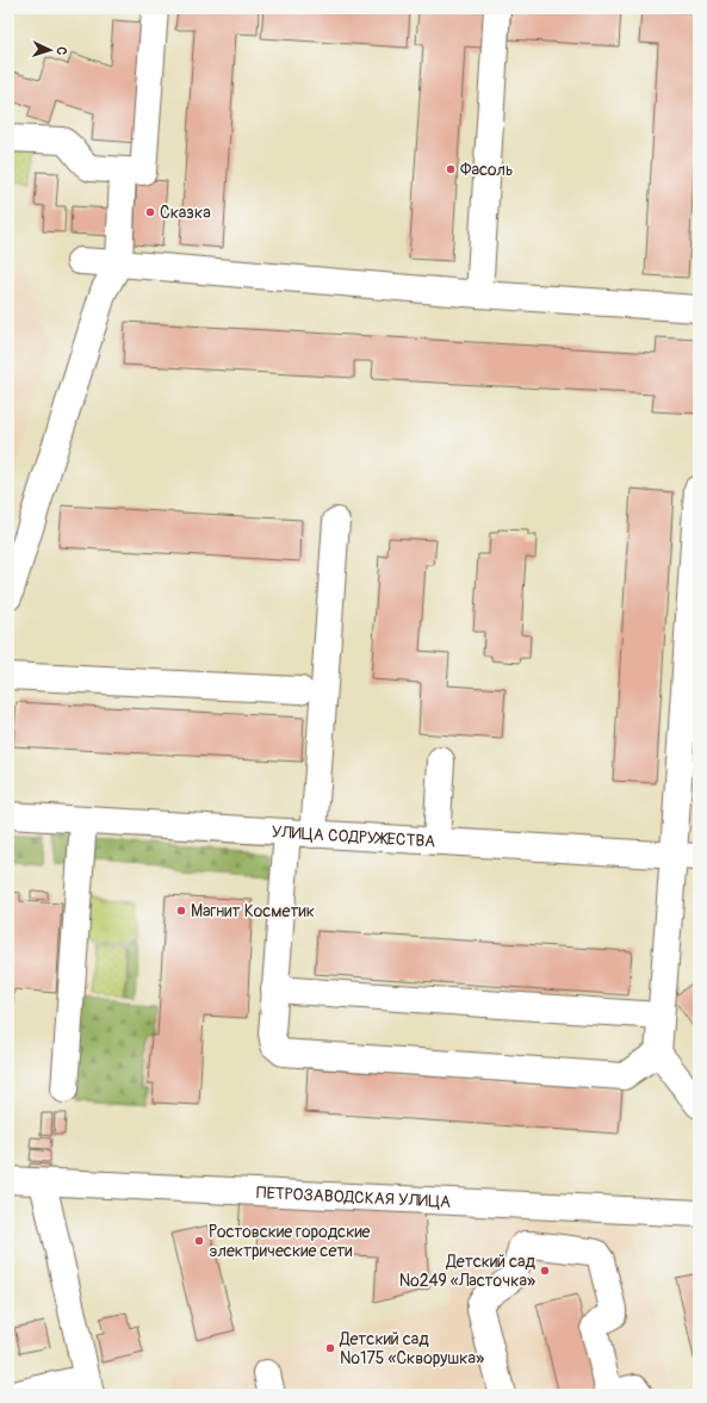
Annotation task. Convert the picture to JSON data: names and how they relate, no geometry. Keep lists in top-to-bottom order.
{
  "streets": {
    "street": ["УЛИЦА СОДРУЖЕСТВА", "ПЕТРОЗАВОДСКАЯ УЛИЦА"]
  },
  "places": [
    "Фасоль",
    "Сказка",
    "Магнит Косметик",
    "Ростовские городские электрические сети",
    "Детский сад №249 «Ласточка»",
    "Детский сад №175 «Скворушка»"
  ],
  "north": "right"
}
